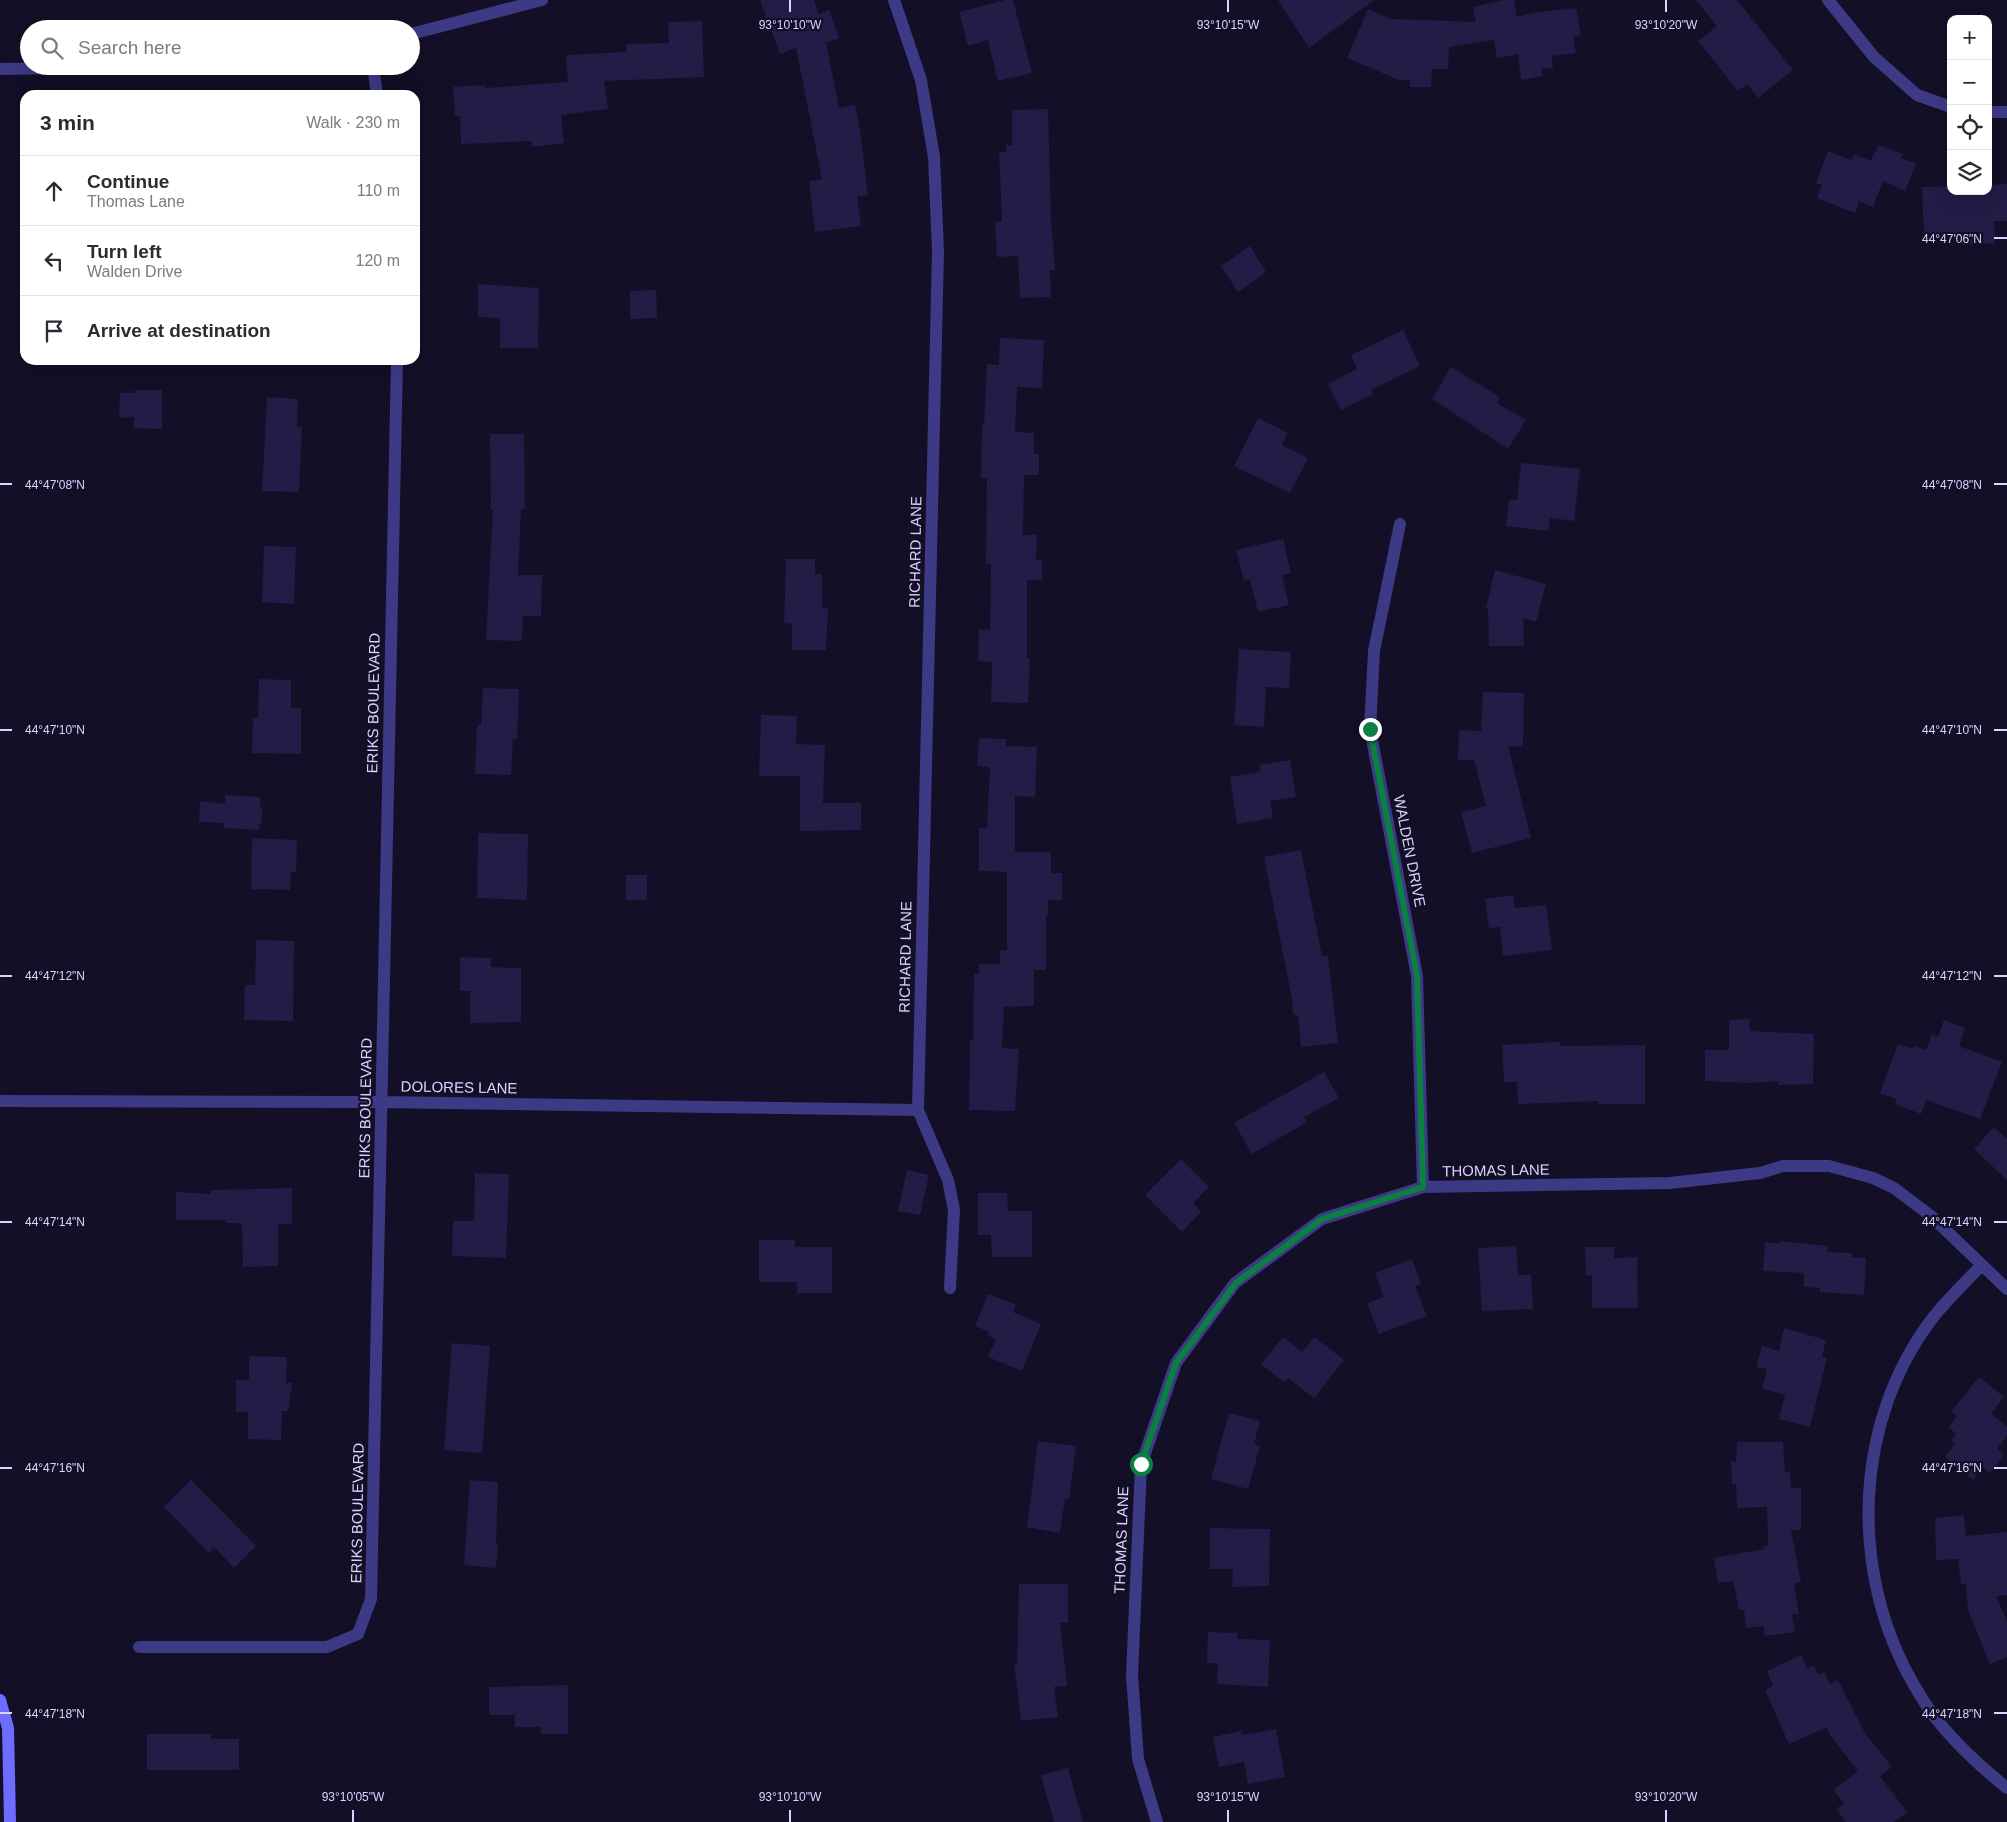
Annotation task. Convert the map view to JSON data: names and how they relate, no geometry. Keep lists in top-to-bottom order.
{
  "streets": {
    "street": [
      "RICHARD LANE",
      "ERIKS BOULEVARD",
      "WALDEN DRIVE",
      "DOLORES LANE",
      "THOMAS LANE"
    ]
  },
  "crossings": [
    ["RICHARD LANE", "DOLORES LANE"],
    ["ERIKS BOULEVARD", "DOLORES LANE"],
    ["WALDEN DRIVE", "THOMAS LANE"]
  ],
  "page": {
    "map_buttons": ["+", "−"],
    "search": "Search here",
    "heading": ["3 min", "Walk · 230 m"],
    "list": [
      ["Continue", "Thomas Lane", "110 m"],
      ["Turn left", "Walden Drive", "120 m"],
      "Arrive at destination"
    ]
  },
  "coordinates": [
    "93°10'10\"W",
    "93°10'15\"W",
    "93°10'20\"W",
    "44°47'06\"N",
    "44°47'08\"N",
    "44°47'10\"N",
    "44°47'12\"N",
    "44°47'14\"N",
    "44°47'16\"N",
    "44°47'18\"N",
    "93°10'05\"W"
  ]
}
